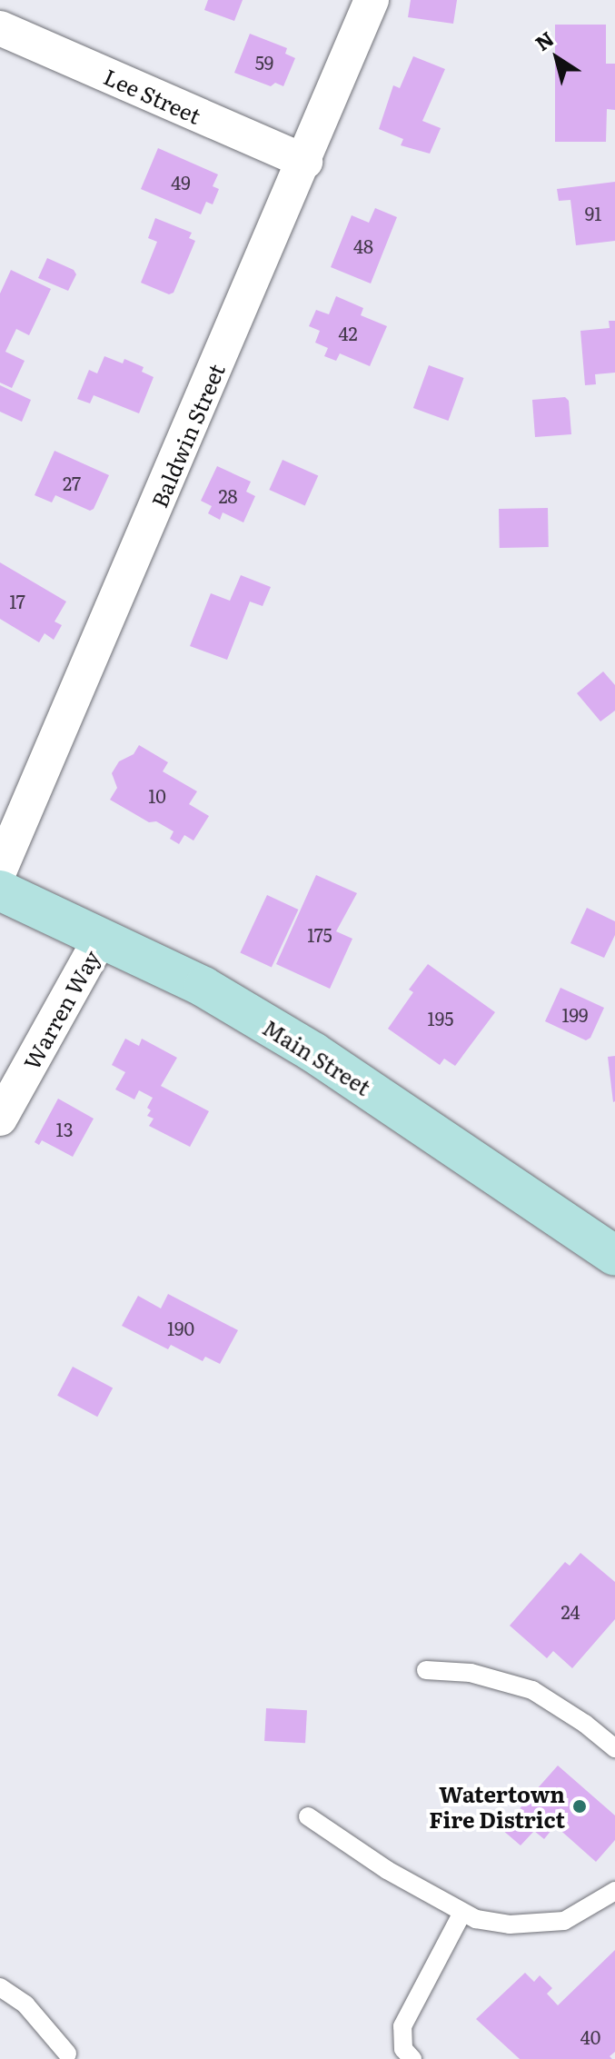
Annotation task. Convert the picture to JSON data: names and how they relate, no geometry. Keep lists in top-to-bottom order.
{
  "streets": {
    "main road": ["Main Street"],
    "street": ["Lee Street", "Baldwin Street", "Warren Way"]
  },
  "crossings": [
    ["Lee Street", "Baldwin Street"],
    ["Warren Way", "Main Street"]
  ],
  "places": ["Watertown Fire District"],
  "house_numbers": [
    "59",
    "49",
    "91",
    "48",
    "42",
    "27",
    "28",
    "17",
    "10",
    "175",
    "199",
    "195",
    "13",
    "190",
    "24",
    "40"
  ],
  "north": "top left"
}
